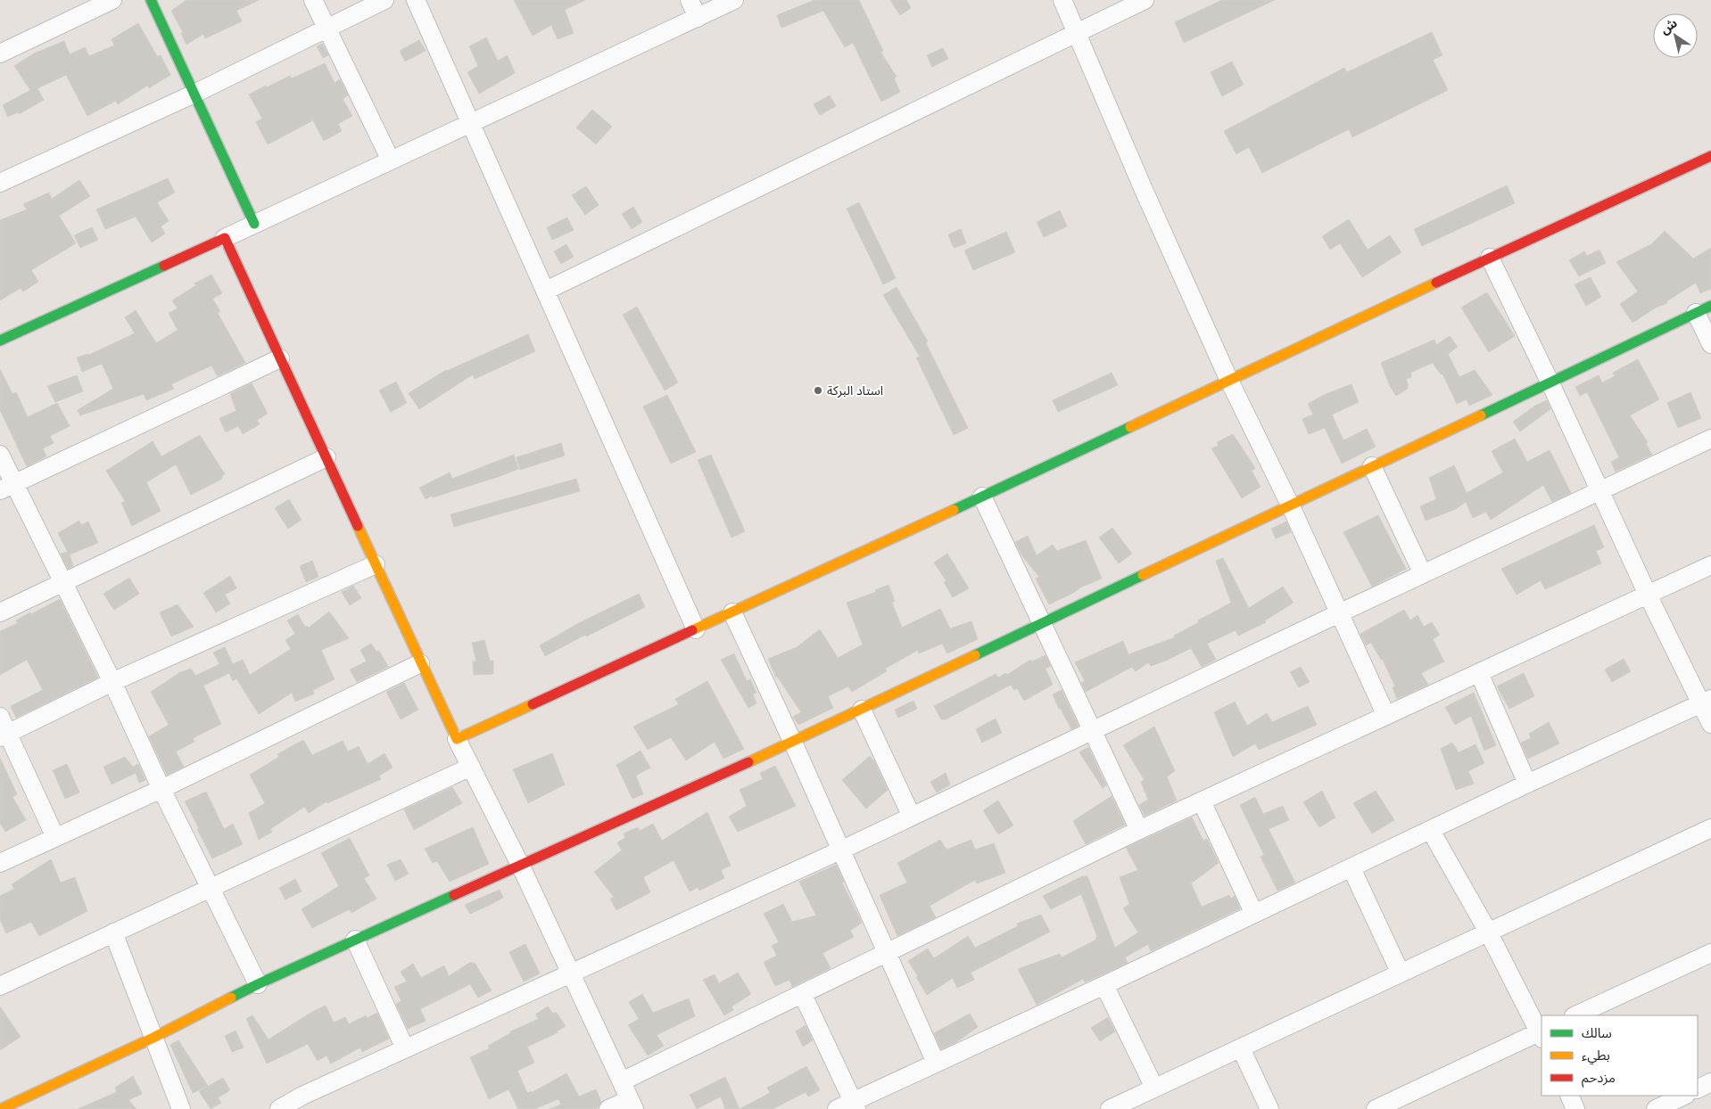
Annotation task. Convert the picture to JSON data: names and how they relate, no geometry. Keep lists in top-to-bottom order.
{
  "places": ["استاد البركة"],
  "legend": ["سالك", "بطيء", "مزدحم"],
  "north": "top left"
}
